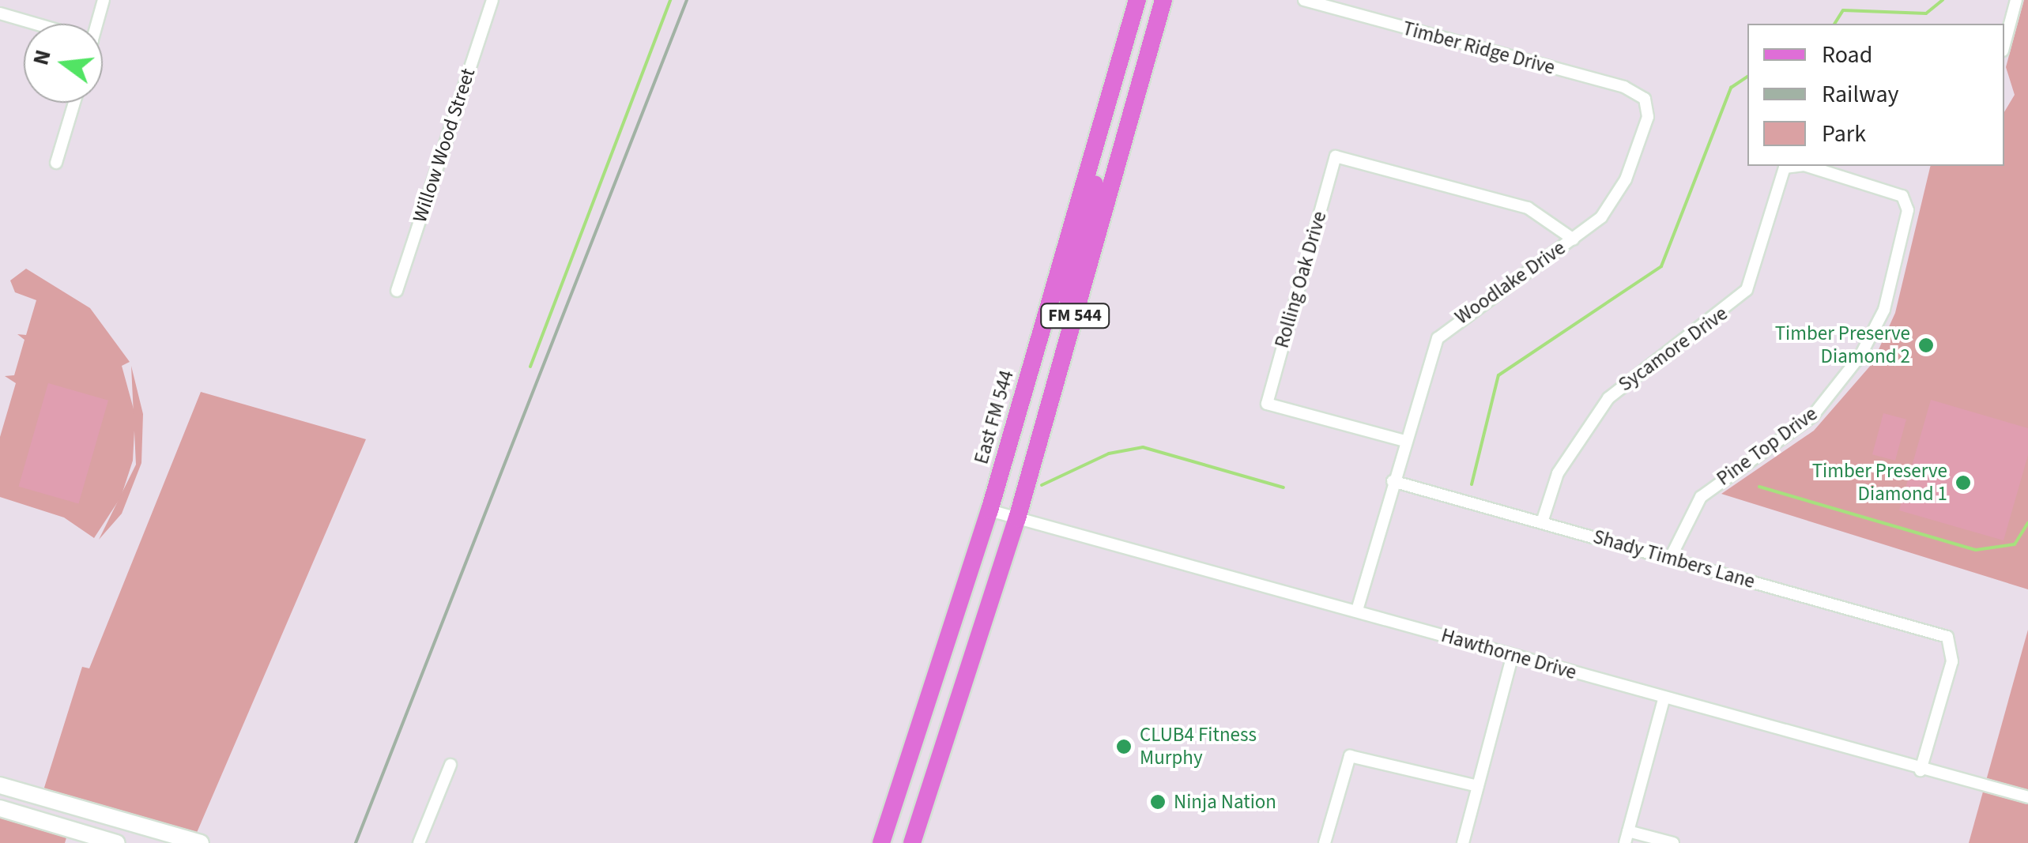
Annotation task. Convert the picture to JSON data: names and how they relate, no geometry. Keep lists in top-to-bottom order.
{
  "streets": {
    "main road": ["FM 544", "East FM 544"],
    "street": [
      "Timber Ridge Drive",
      "Willow Wood Street",
      "Rolling Oak Drive",
      "Woodlake Drive",
      "Sycamore Drive",
      "Pine Top Drive",
      "Shady Timbers Lane",
      "Hawthorne Drive"
    ]
  },
  "crossings": [
    ["Timber Ridge Drive", "Woodlake Drive"],
    ["Rolling Oak Drive", "Woodlake Drive"],
    ["Woodlake Drive", "Shady Timbers Lane"],
    ["Woodlake Drive", "Hawthorne Drive"],
    ["FM 544", "Hawthorne Drive"],
    ["Sycamore Drive", "Pine Top Drive"],
    ["Sycamore Drive", "Shady Timbers Lane"],
    ["East FM 544", "Hawthorne Drive"],
    ["Pine Top Drive", "Shady Timbers Lane"],
    ["Shady Timbers Lane", "Hawthorne Drive"]
  ],
  "places": [
    "Timber Preserve Diamond 2",
    "Timber Preserve Diamond 1",
    "CLUB4 Fitness Murphy",
    "Ninja Nation"
  ],
  "legend": ["Road", "Railway", "Park"],
  "north": "left"
}
